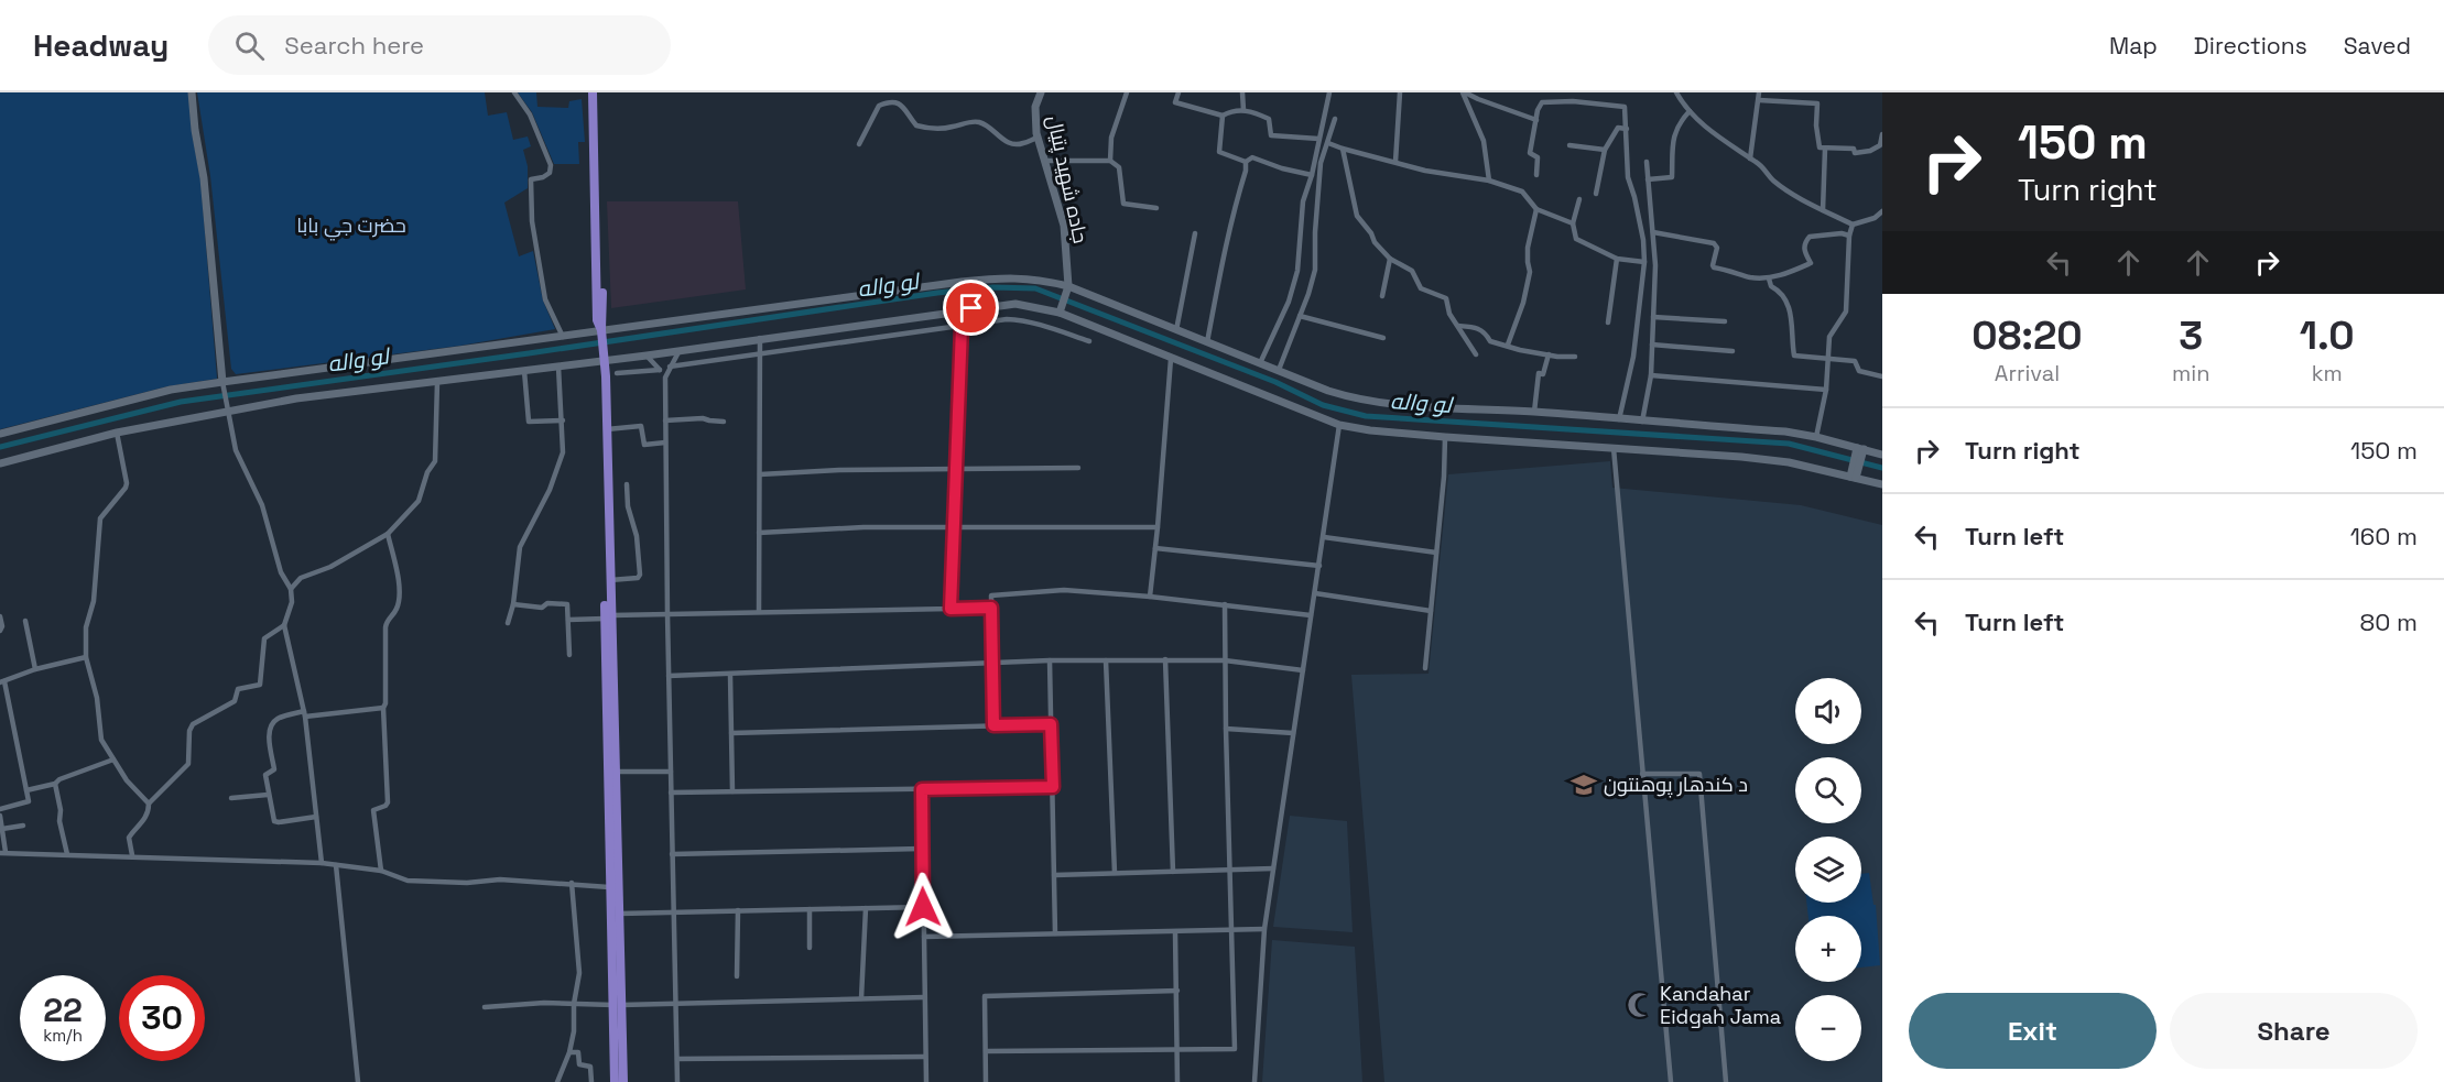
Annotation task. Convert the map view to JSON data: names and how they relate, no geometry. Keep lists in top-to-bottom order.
{
  "streets": {
    "street": ["جاده شهید پتیال"]
  },
  "water": ["لو واله"],
  "parks": ["حضرت جي بابا"],
  "places": {
    "school or university": ["د کندهار پوهنتون"],
    "mosque": ["Kandahar Eidgah Jama"]
  },
  "page": {
    "header": "Headway",
    "search": "Search here",
    "nav": ["Map", "Directions", "Saved"],
    "turn": ["150 m", "Turn right"],
    "eta": [
      "08:20",
      "Arrival",
      "3",
      "min",
      "1.0",
      "km"
    ],
    "list": [
      {
        "name": "Turn right",
        "value": "150 m"
      },
      {
        "name": "Turn left",
        "value": "160 m"
      },
      {
        "name": "Turn left",
        "value": "80 m"
      }
    ],
    "map_buttons": ["+", "−"],
    "speed": "22 km/h",
    "limit": "30",
    "buttons": ["Exit", "Share"]
  }
}
